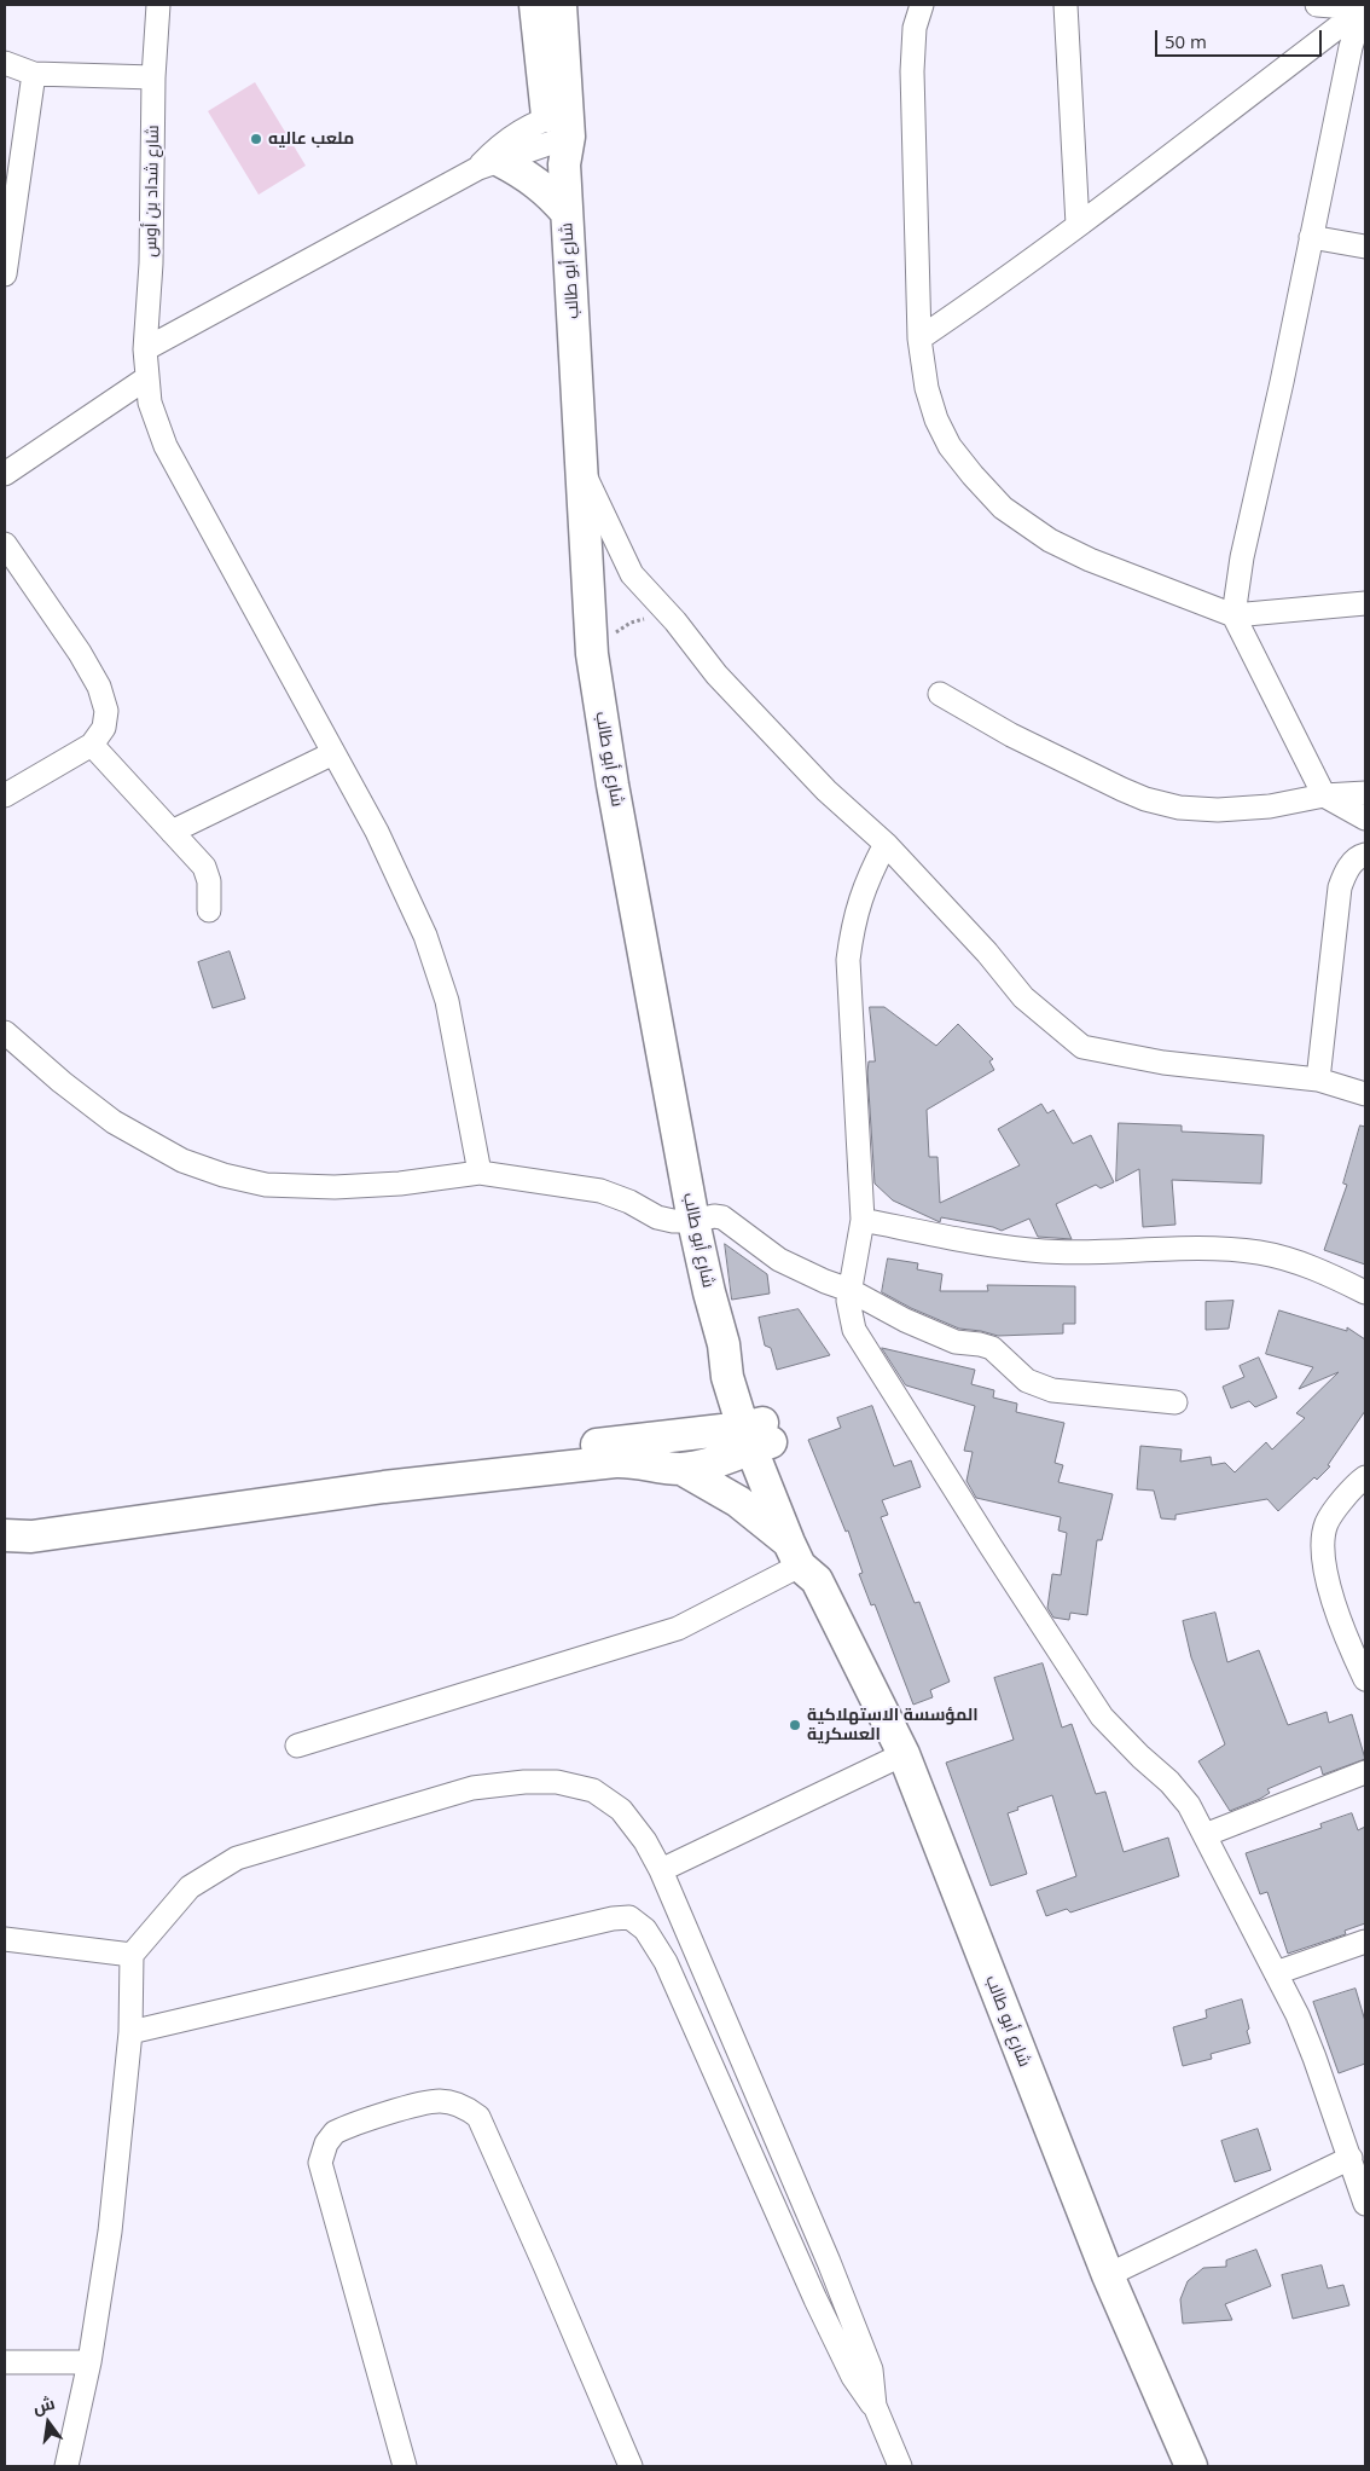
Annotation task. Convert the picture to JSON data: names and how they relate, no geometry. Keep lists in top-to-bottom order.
{
  "streets": {
    "street": ["شارع شداد بن أوس", "شارع أبو طالب"]
  },
  "places": ["ملعب عاليه", "المؤسسة الاستهلاكية العسكرية"],
  "scale_bar": "50 m",
  "north": "top"
}
